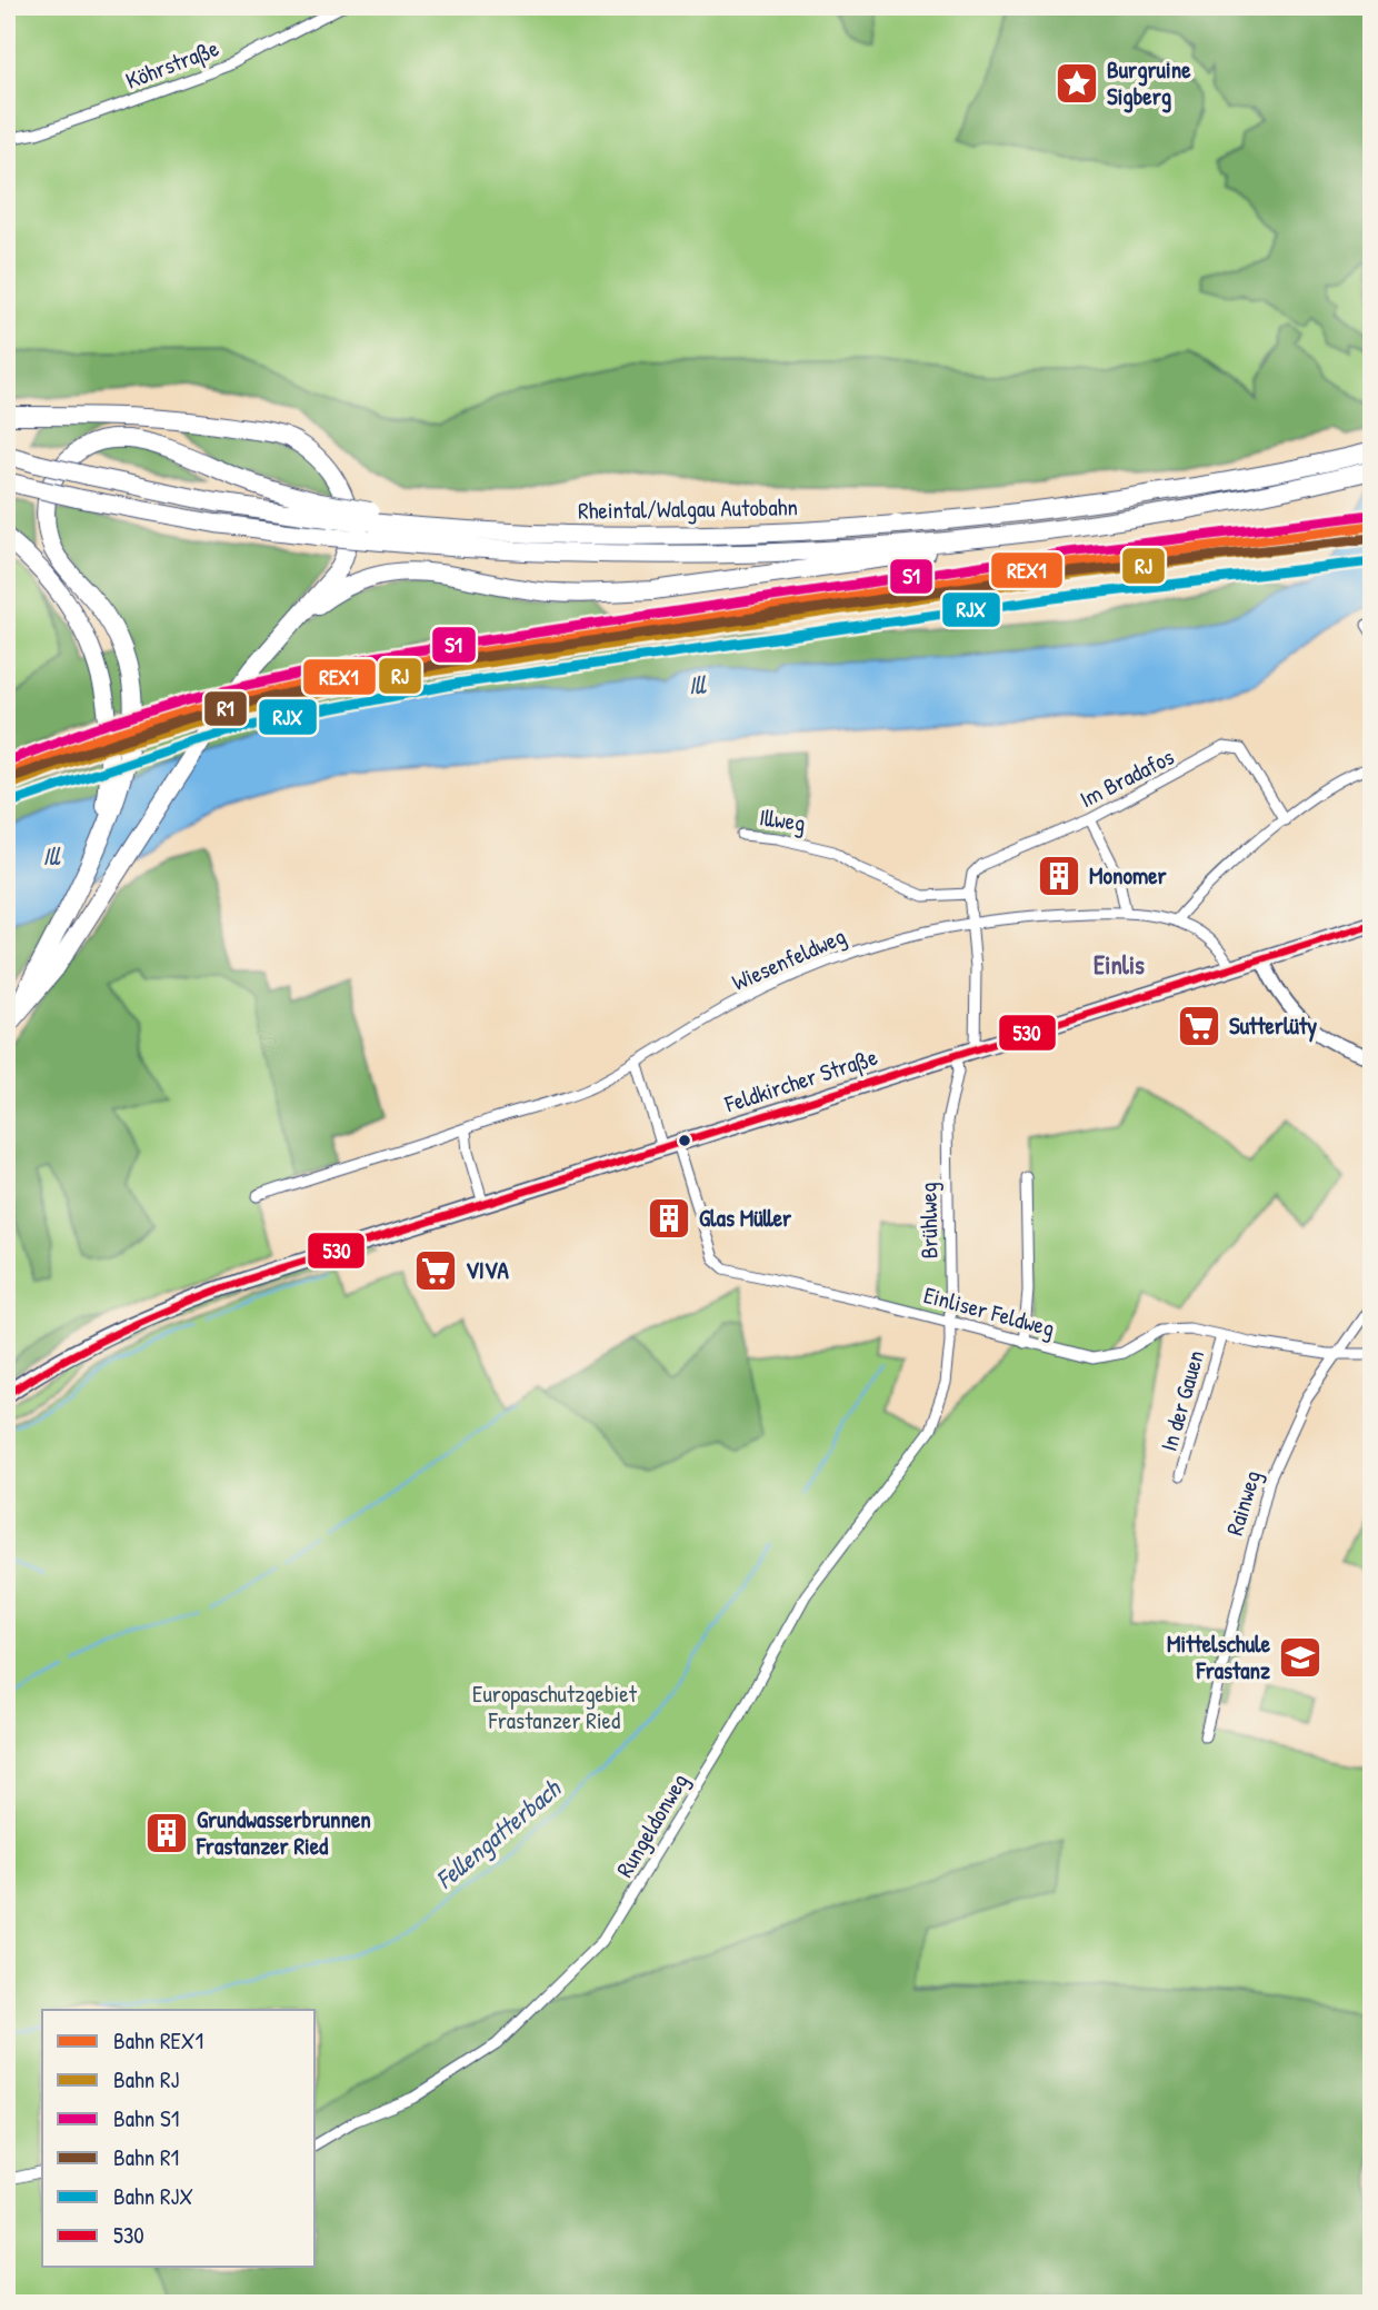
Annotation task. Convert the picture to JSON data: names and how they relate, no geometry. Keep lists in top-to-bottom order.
{
  "streets": {
    "highway": ["Rheintal/Walgau Autobahn"],
    "main road": ["Feldkircher Straße"],
    "street": [
      "Köhrstraße",
      "Im Bradafos",
      "Illweg",
      "Wiesenfeldweg",
      "Brühlweg",
      "Einliser Feldweg",
      "In der Gauen",
      "Rainweg",
      "Rungeldonweg"
    ]
  },
  "crossings": [
    ["Im Bradafos", "Illweg"],
    ["Wiesenfeldweg", "Feldkircher Straße"],
    ["Feldkircher Straße", "Brühlweg"],
    ["Feldkircher Straße", "Einliser Feldweg"],
    ["Brühlweg", "Einliser Feldweg"],
    ["Brühlweg", "Rungeldonweg"],
    ["Einliser Feldweg", "In der Gauen"],
    ["Einliser Feldweg", "Rainweg"]
  ],
  "districts": ["Einlis"],
  "water": ["Ill", "Fellengatterbach"],
  "parks": ["Europaschutzgebiet Frastanzer Ried"],
  "places": {
    "place": ["Burgruine Sigberg"],
    "building": ["Monomer", "Glas Müller", "Grundwasserbrunnen Frastanzer Ried"],
    "supermarket": ["Sutterlüty", "VIVA"],
    "school or university": ["Mittelschule Frastanz"]
  },
  "lines": [
    "rail line S1",
    "rail line REX1",
    "rail line RJ",
    "rail line R1",
    "rail line RJX",
    "transit line 530"
  ],
  "legend": [
    "Bahn REX1",
    "Bahn RJ",
    "Bahn S1",
    "Bahn R1",
    "Bahn RJX",
    "530"
  ]
}
